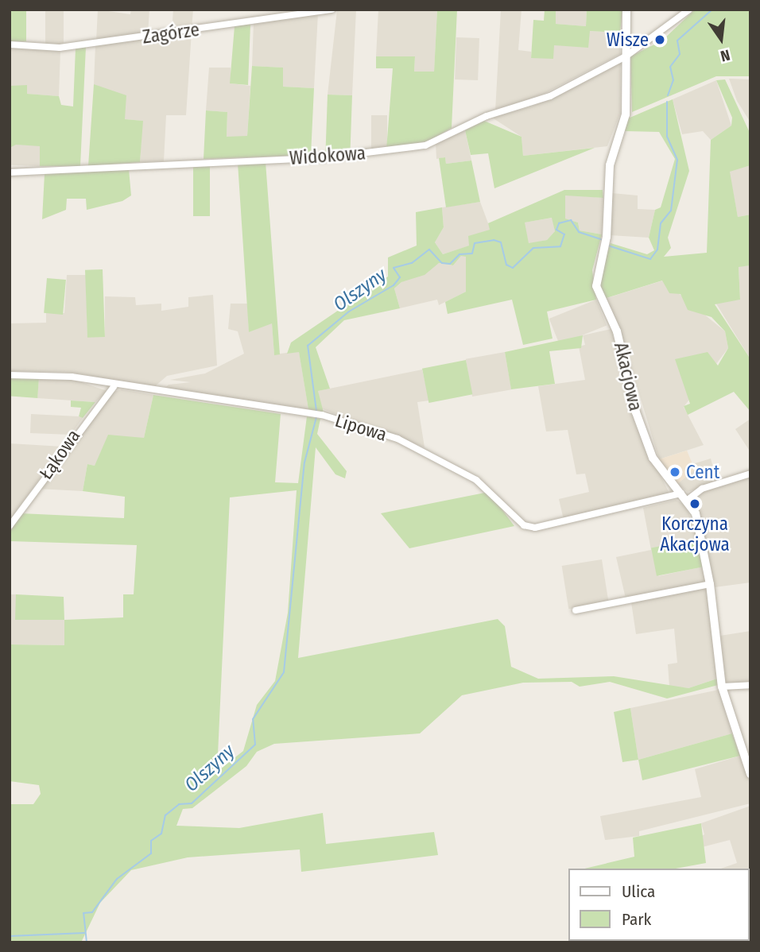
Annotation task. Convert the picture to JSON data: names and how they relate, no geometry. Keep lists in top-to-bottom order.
{
  "streets": {
    "street": [
      "Zagórze",
      "Widokowa",
      "Akacjowa",
      "Lipowa",
      "Łąkowa"
    ]
  },
  "crossings": [
    ["Widokowa", "Akacjowa"],
    ["Akacjowa", "Lipowa"],
    ["Lipowa", "Łąkowa"]
  ],
  "water": ["Olszyny"],
  "places": ["Wisze", "Cent", "Korczyna Akacjowa"],
  "legend": ["Ulica", "Park"],
  "north": "bottom"
}
